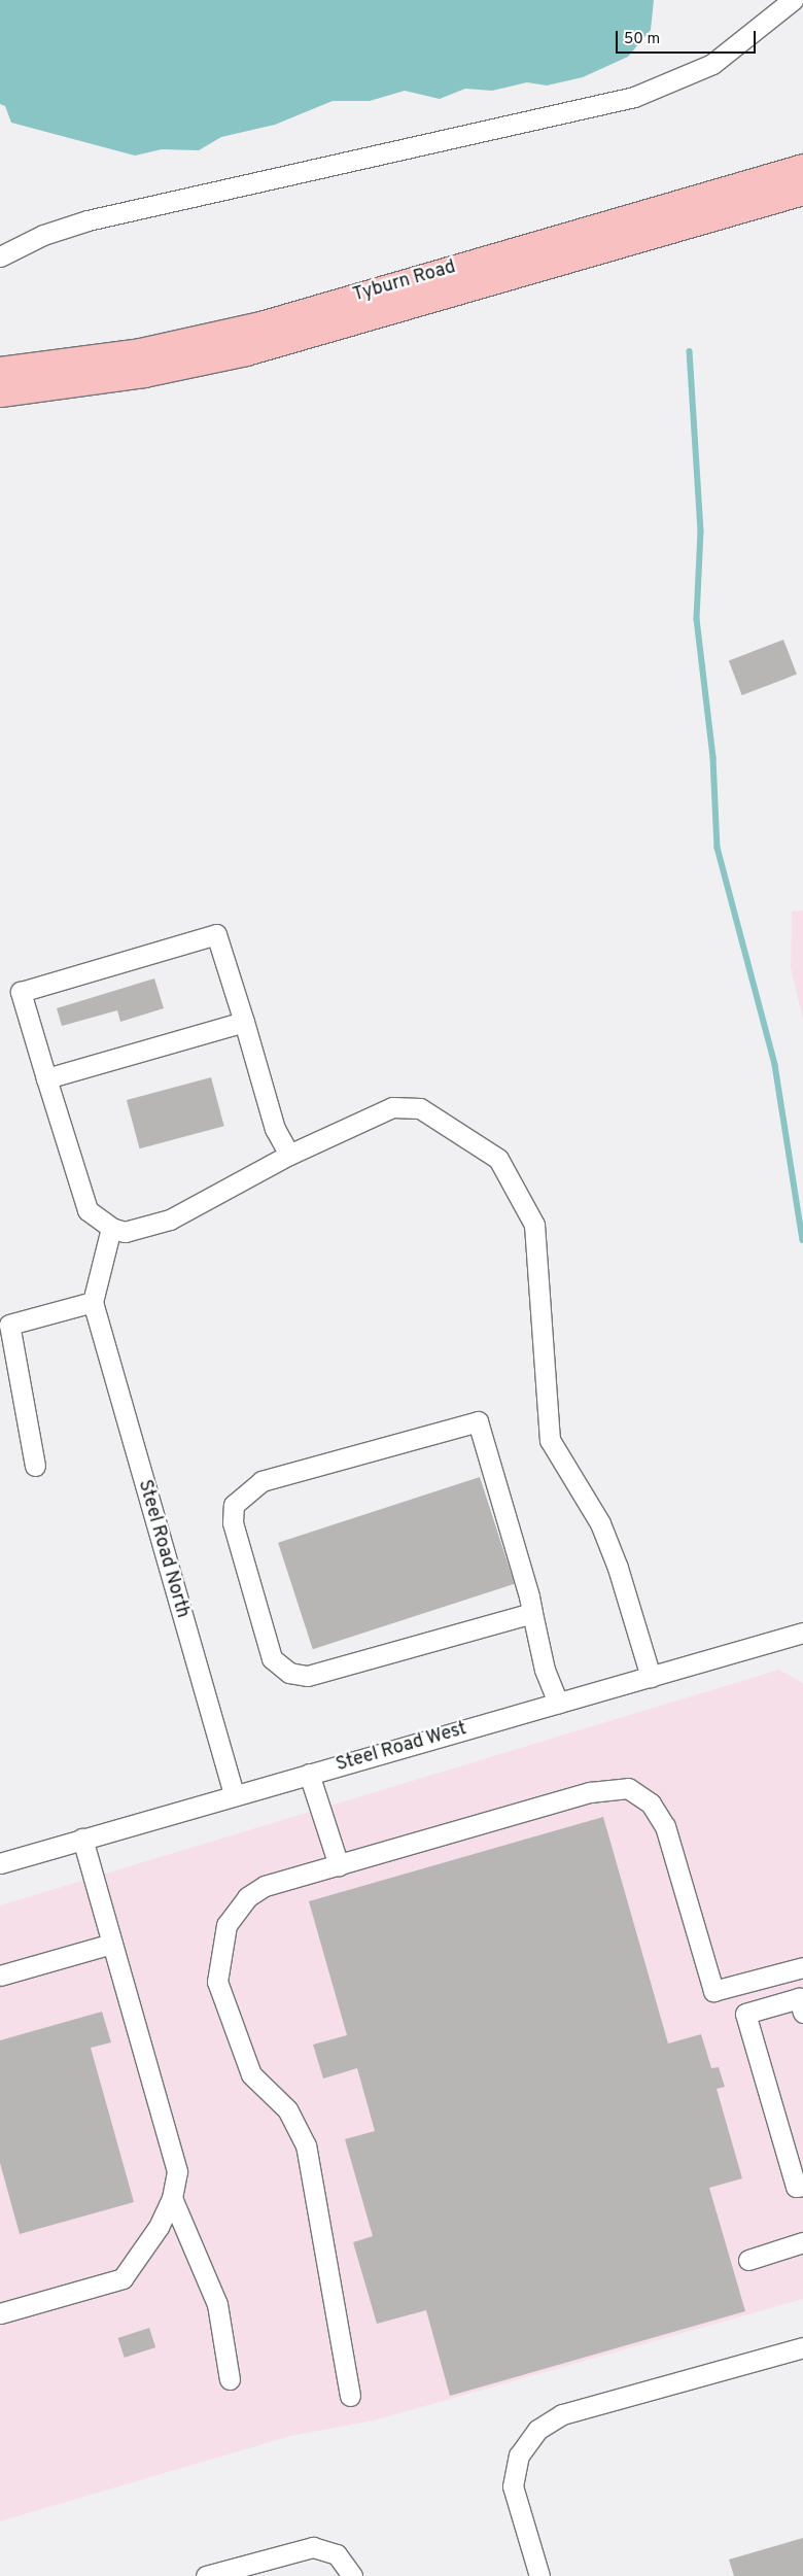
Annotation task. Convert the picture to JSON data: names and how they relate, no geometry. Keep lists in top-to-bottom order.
{
  "streets": {
    "main road": ["Tyburn Road"],
    "street": ["Steel Road North", "Steel Road West"]
  },
  "crossings": [
    ["Steel Road North", "Steel Road West"]
  ],
  "scale_bar": "50 m"
}
